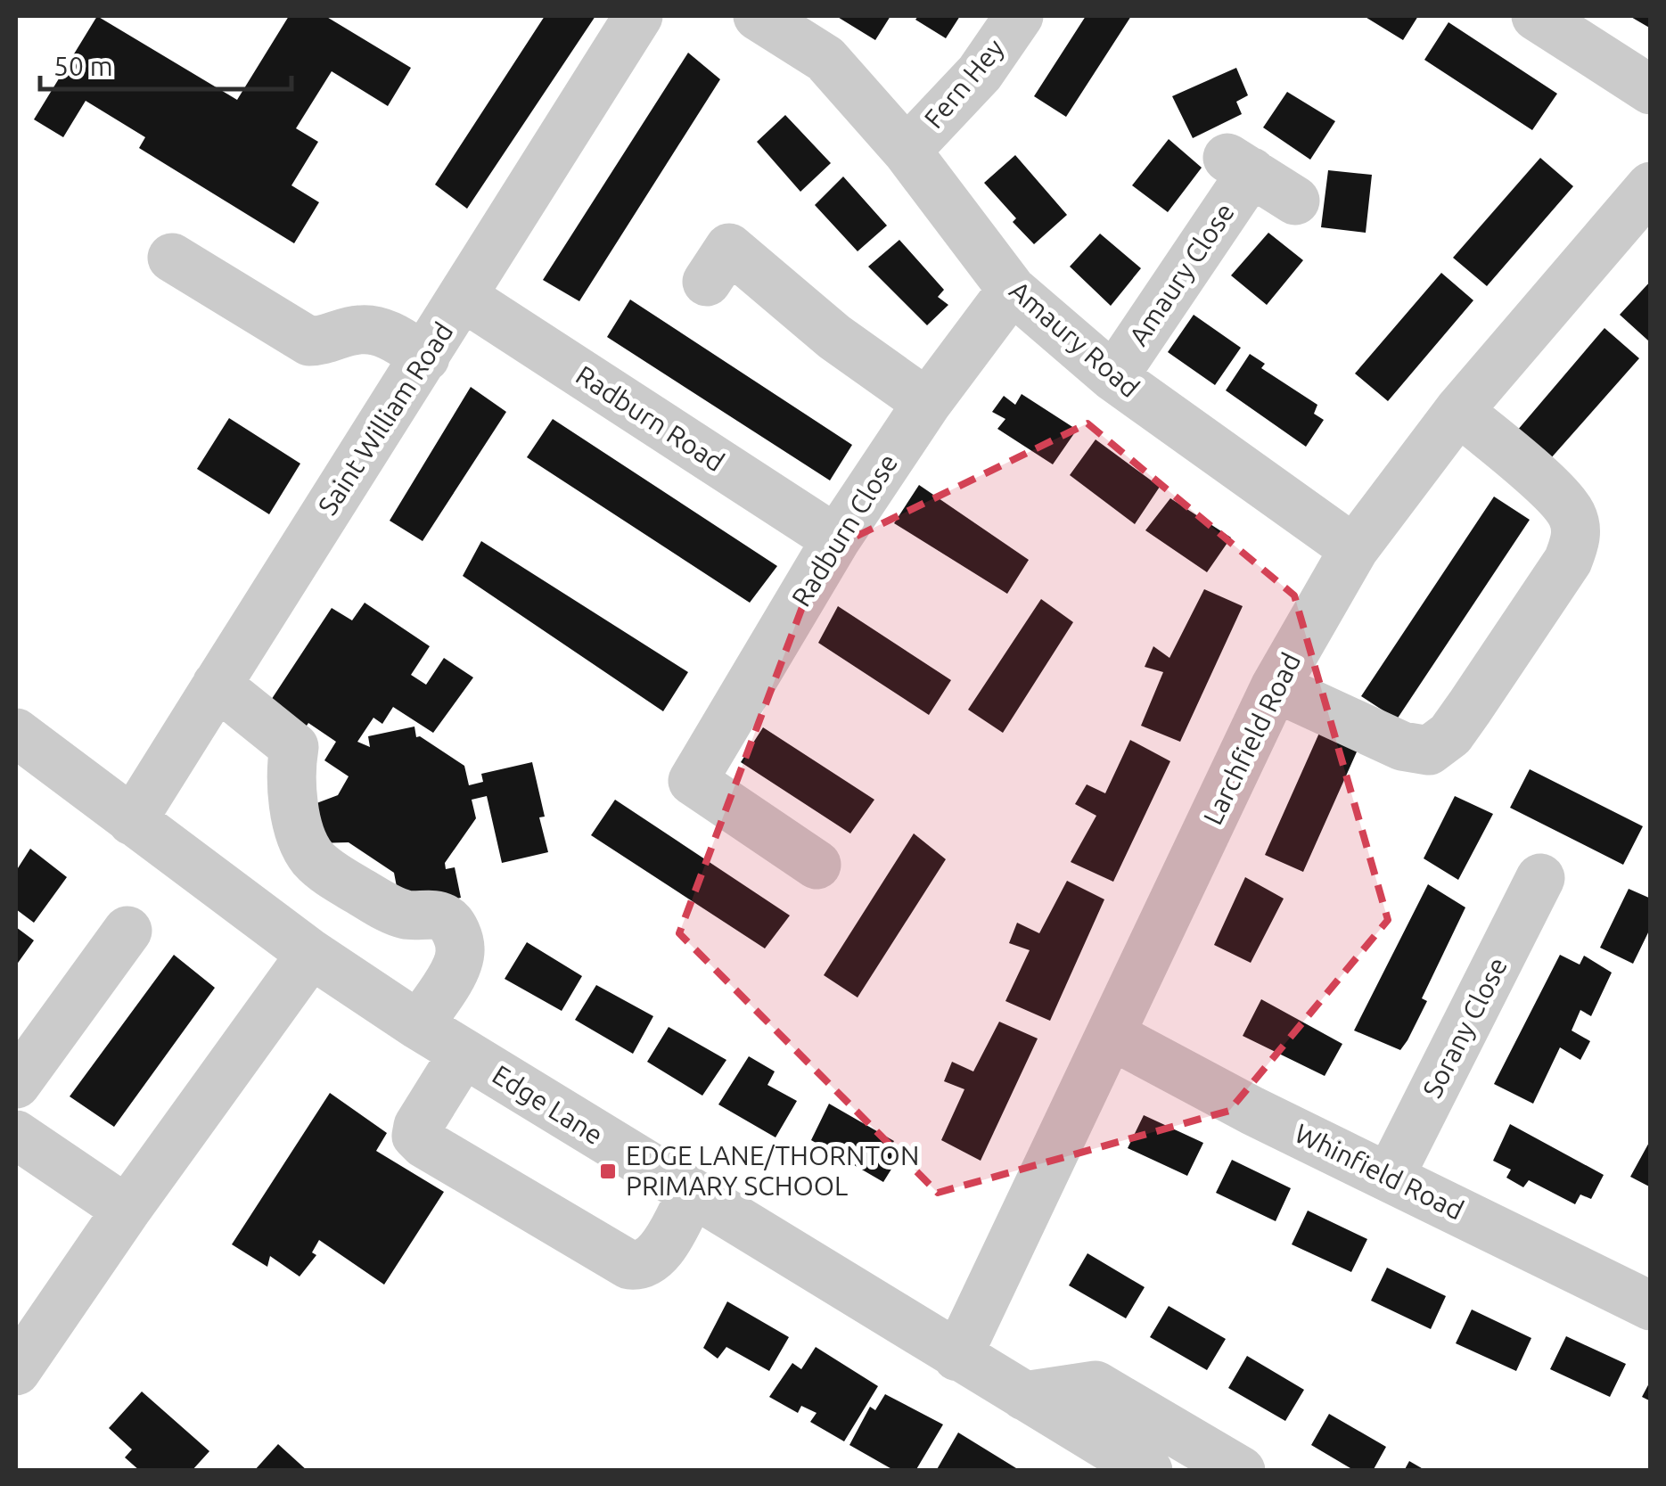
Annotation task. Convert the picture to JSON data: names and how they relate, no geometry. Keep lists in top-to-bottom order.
{
  "streets": {
    "street": [
      "Fern Hey",
      "Amaury Close",
      "Amaury Road",
      "Saint William Road",
      "Radburn Road",
      "Radburn Close",
      "Larchfield Road",
      "Sorany Close",
      "Edge Lane",
      "Whinfield Road"
    ]
  },
  "crossings": [
    ["Fern Hey", "Amaury Road"],
    ["Amaury Close", "Amaury Road"],
    ["Amaury Road", "Radburn Close"],
    ["Amaury Road", "Larchfield Road"],
    ["Saint William Road", "Radburn Road"],
    ["Saint William Road", "Edge Lane"],
    ["Radburn Road", "Radburn Close"],
    ["Larchfield Road", "Edge Lane"],
    ["Larchfield Road", "Whinfield Road"],
    ["Sorany Close", "Whinfield Road"]
  ],
  "places": {
    "transit": ["EDGE LANE/THORNTON PRIMARY SCHOOL"]
  },
  "scale_bar": "50 m"
}
